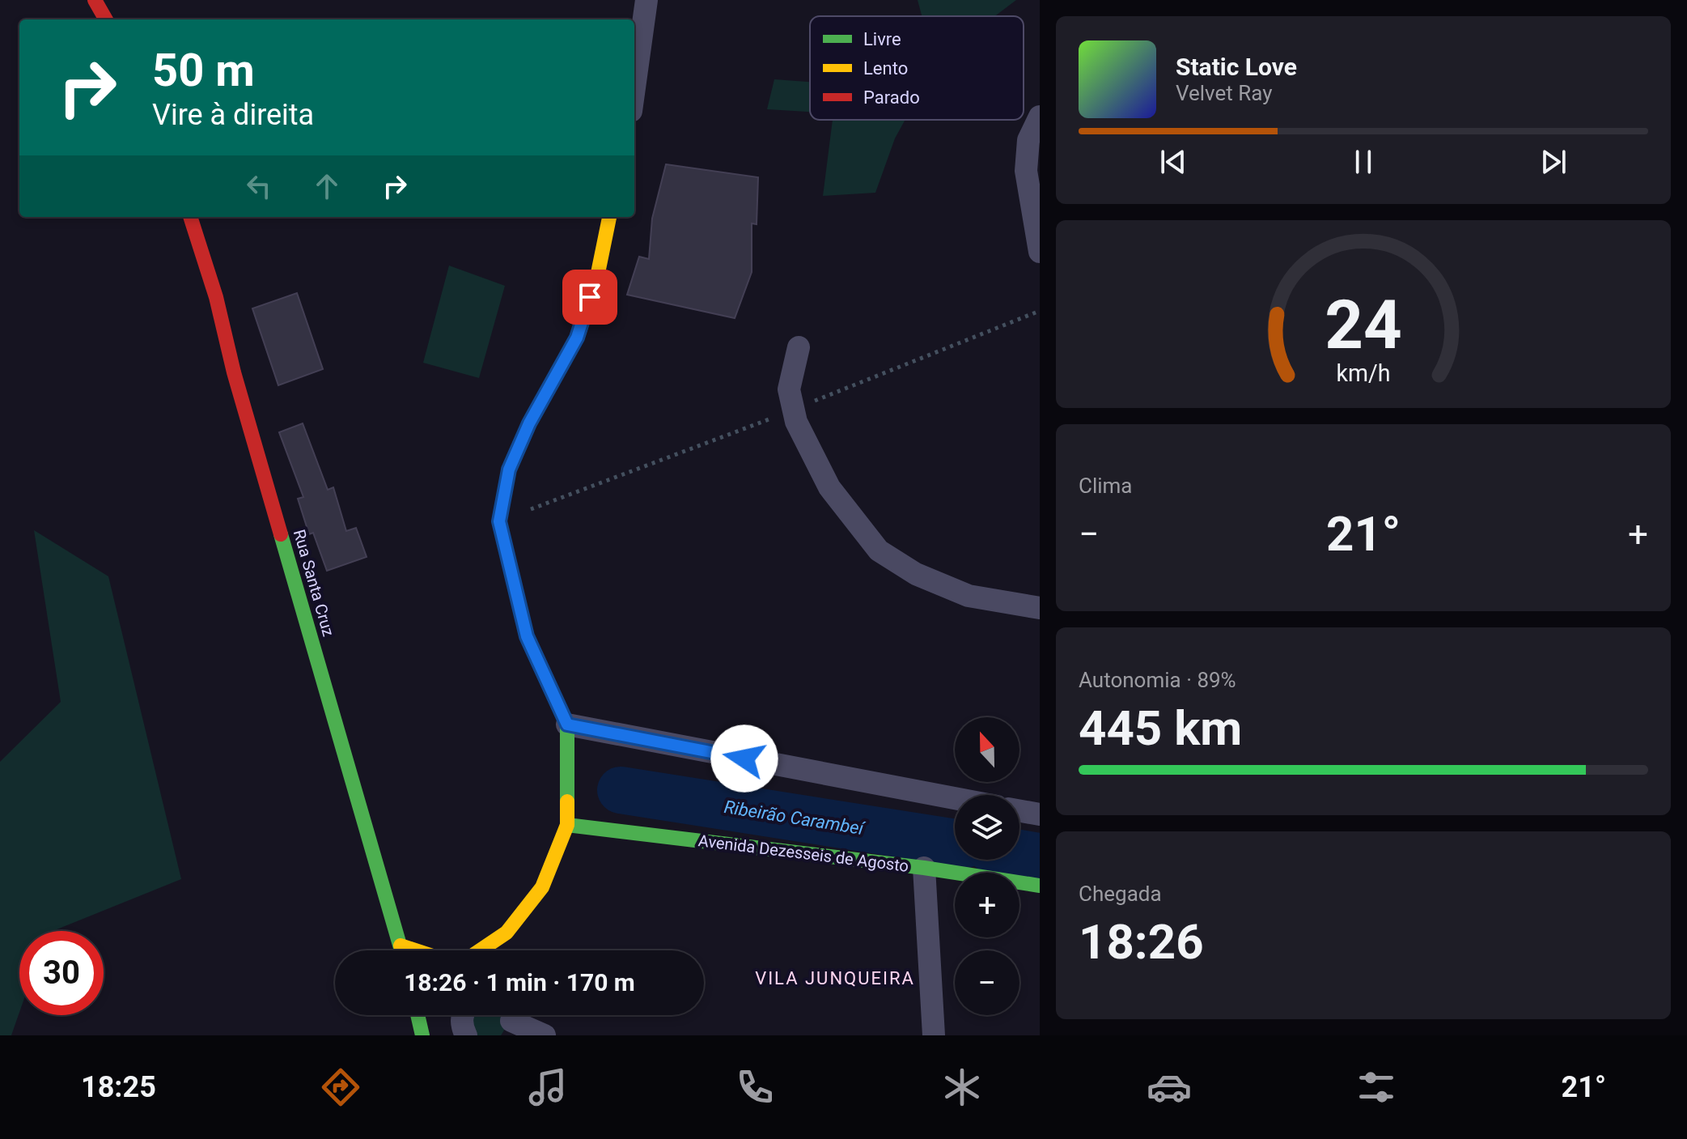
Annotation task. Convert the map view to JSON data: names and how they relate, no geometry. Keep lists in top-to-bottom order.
{
  "streets": {
    "street": ["Rua Santa Cruz", "Avenida Dezesseis de Agosto"]
  },
  "districts": ["VILA JUNQUEIRA"],
  "water": ["Ribeirão Carambeí"],
  "legend": ["Livre", "Lento", "Parado"],
  "north": "top",
  "page": {
    "turn": ["50 m", "Vire à direita"],
    "song": ["Static Love", "Velvet Ray"],
    "tile": [
      "Clima",
      ["Autonomia · 89%", "445 km"],
      ["Chegada", "18:26"]
    ],
    "heat": ["−", "21°", "+"],
    "map_buttons": ["+", "−"],
    "limit": "30",
    "trip": "18:26 · 1 min · 170 m",
    "tabs": ["18:25", "21°"],
    "gauge": ["24", "km/h"]
  }
}
